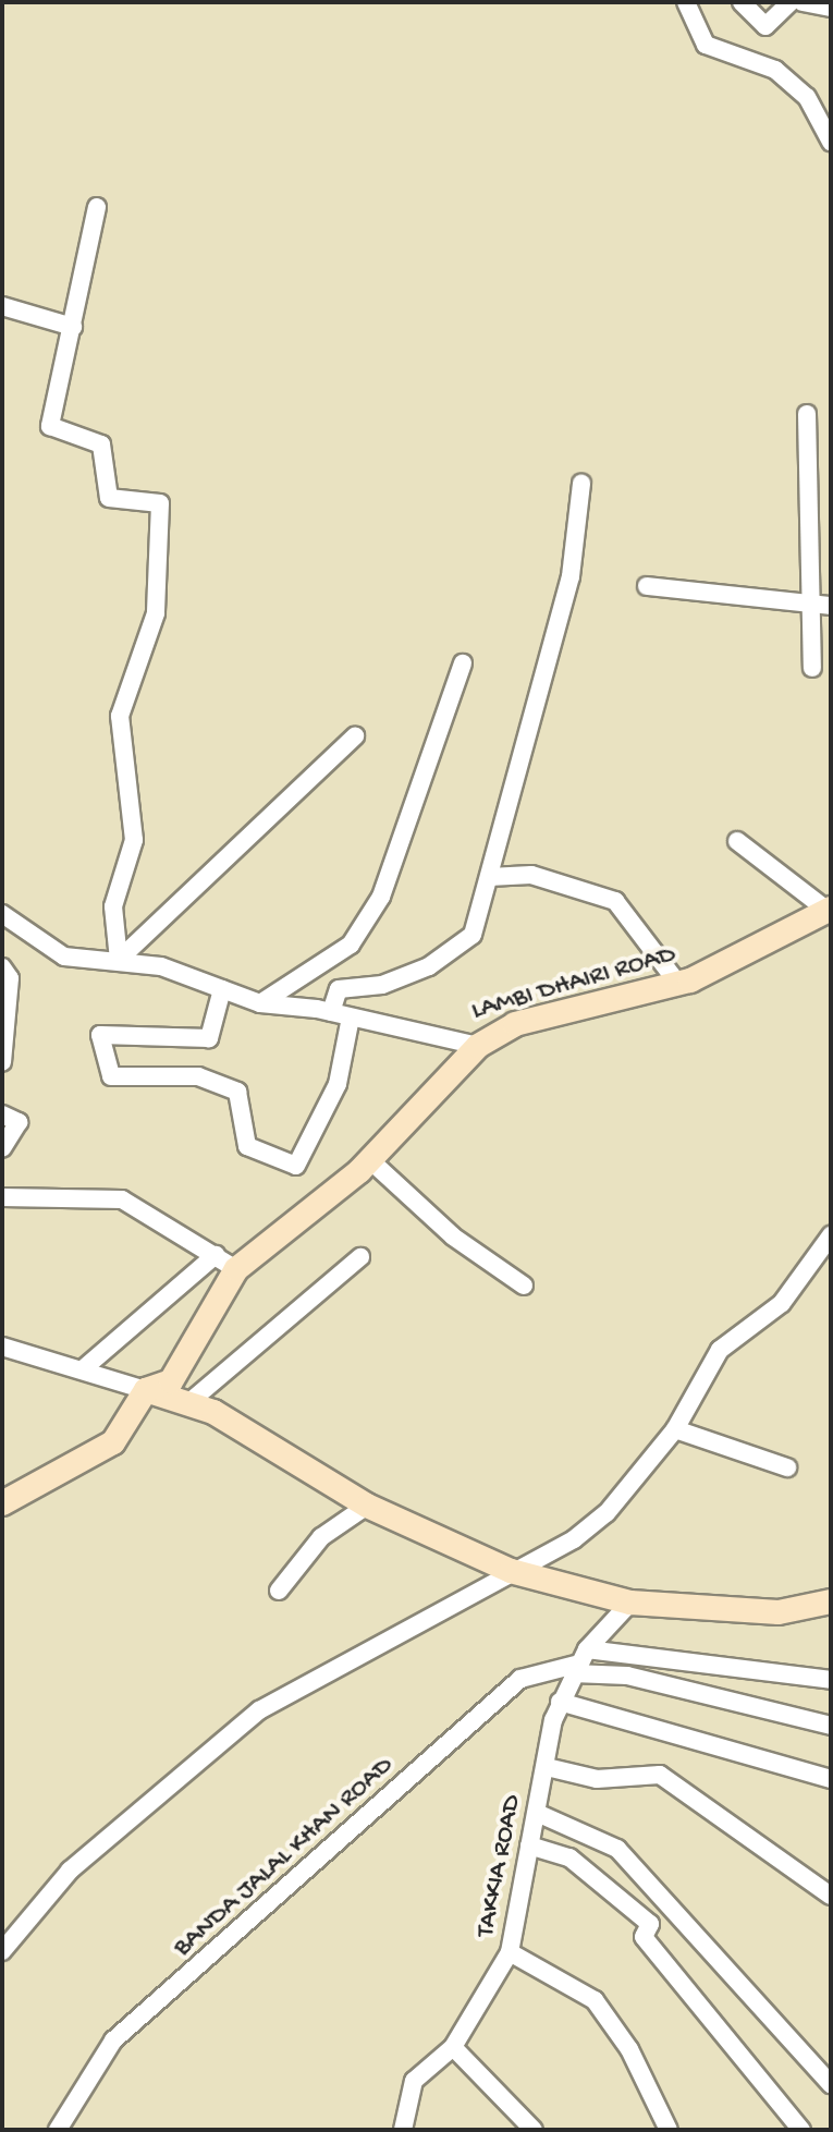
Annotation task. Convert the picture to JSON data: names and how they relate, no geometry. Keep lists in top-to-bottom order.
{
  "streets": {
    "street": ["LAMBI DHAIRI ROAD", "BANDA JALAL KHAN ROAD", "TAKKIA ROAD"]
  },
  "crossings": [
    ["BANDA JALAL KHAN ROAD", "TAKKIA ROAD"]
  ]
}
